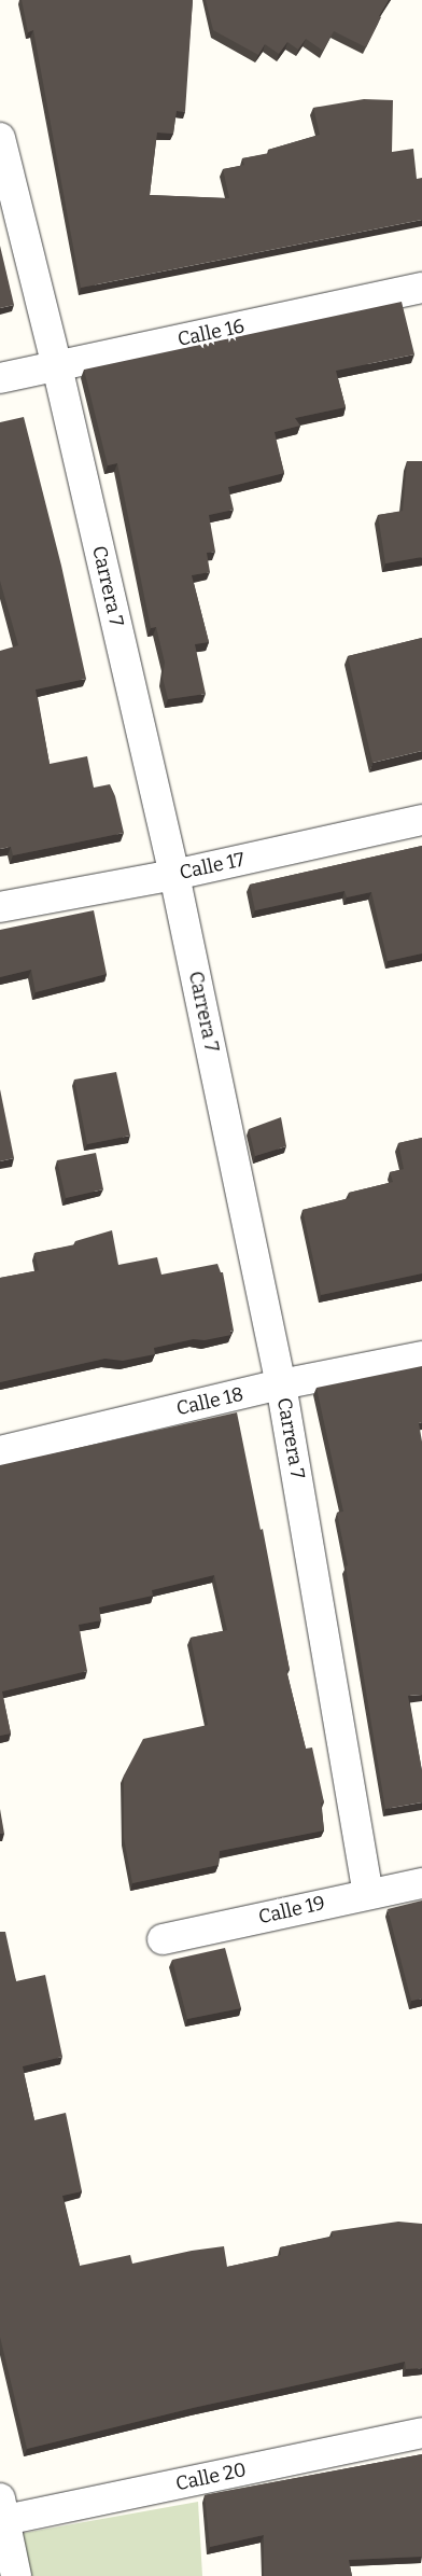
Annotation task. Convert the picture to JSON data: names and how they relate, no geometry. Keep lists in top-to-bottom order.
{
  "streets": {
    "street": [
      "Calle 16",
      "Carrera 7",
      "Calle 17",
      "Calle 18",
      "Calle 19",
      "Calle 20"
    ]
  },
  "crossings": [
    ["Calle 16", "Carrera 7"],
    ["Carrera 7", "Calle 17"],
    ["Carrera 7", "Calle 18"],
    ["Carrera 7", "Calle 19"]
  ]
}
